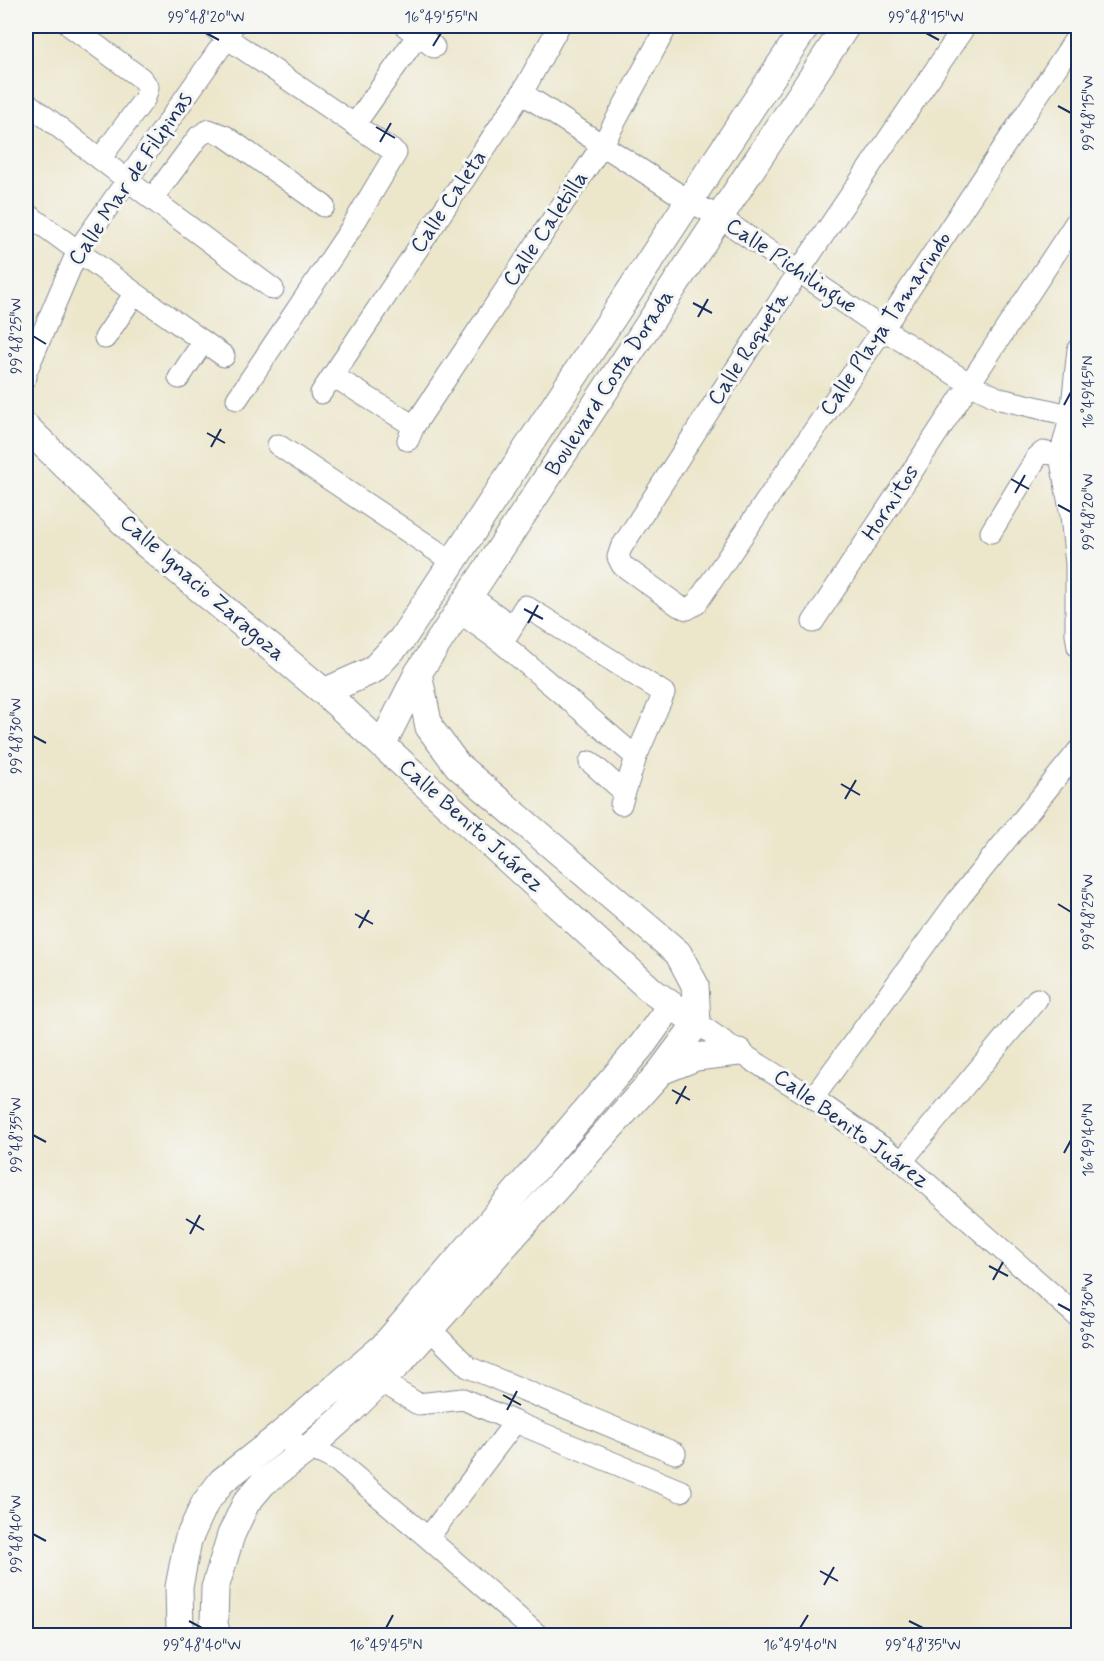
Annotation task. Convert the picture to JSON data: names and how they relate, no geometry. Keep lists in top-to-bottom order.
{
  "streets": {
    "main road": ["Boulevard Costa Dorada", "Calle Ignacio Zaragoza", "Calle Benito Juárez"],
    "street": [
      "Calle Mar de Filipinas",
      "Calle Caleta",
      "Calle Caletilla",
      "Calle Pichilingue",
      "Calle Playa Tamarindo",
      "Calle Roqueta",
      "Hornitos"
    ]
  },
  "crossings": [
    ["Calle Caleta", "Calle Caletilla"],
    ["Calle Caleta", "Calle Pichilingue"],
    ["Calle Caletilla", "Calle Pichilingue"],
    ["Calle Pichilingue", "Calle Playa Tamarindo"],
    ["Calle Pichilingue", "Calle Roqueta"],
    ["Calle Pichilingue", "Boulevard Costa Dorada"],
    ["Calle Pichilingue", "Hornitos"],
    ["Calle Playa Tamarindo", "Calle Roqueta"],
    ["Boulevard Costa Dorada", "Calle Ignacio Zaragoza"],
    ["Boulevard Costa Dorada", "Calle Benito Juárez"],
    ["Calle Ignacio Zaragoza", "Calle Benito Juárez"]
  ],
  "coordinates": [
    "99°48'20\"W",
    "16°49'55\"N",
    "99°48'15\"W",
    "99°48'25\"W",
    "16°49'45\"N",
    "99°48'30\"W",
    "99°48'35\"W",
    "16°49'40\"N",
    "99°48'40\"W"
  ]
}
